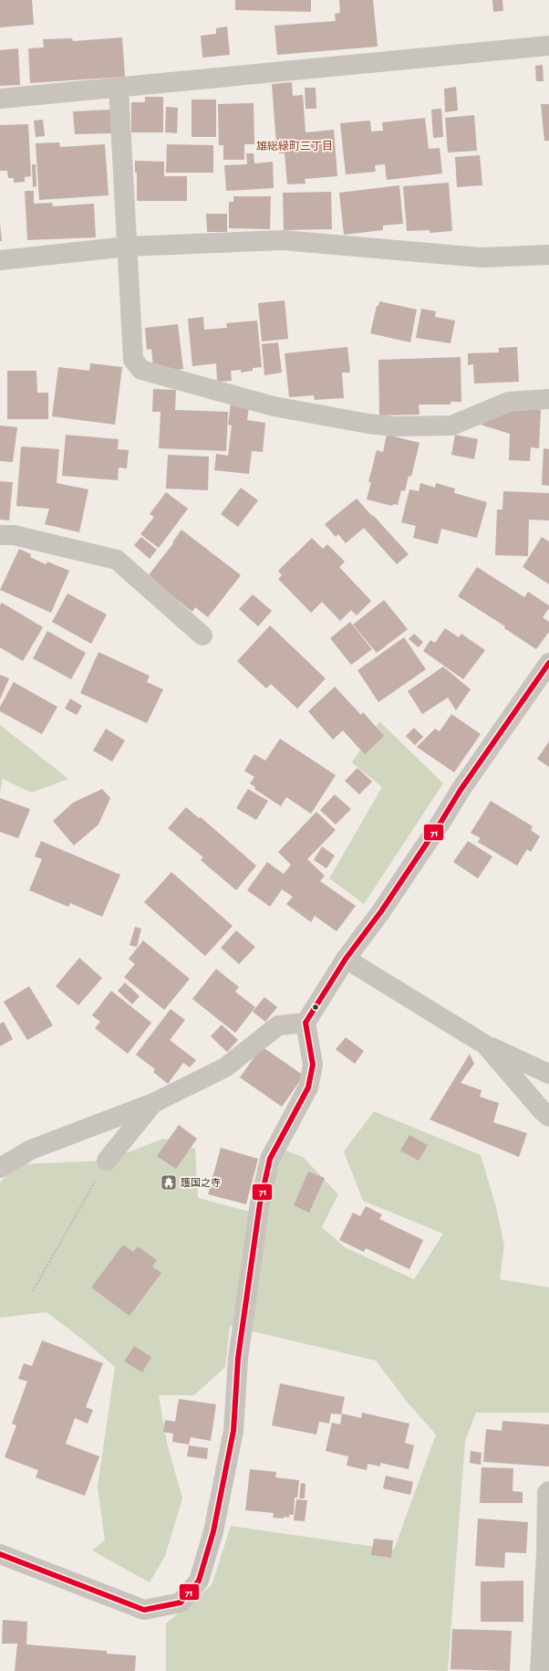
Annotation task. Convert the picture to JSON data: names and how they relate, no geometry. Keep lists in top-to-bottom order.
{
  "districts": ["雄総緑町三丁目"],
  "places": {
    "temple": ["護国之寺"]
  },
  "lines": ["transit line 71"]
}
